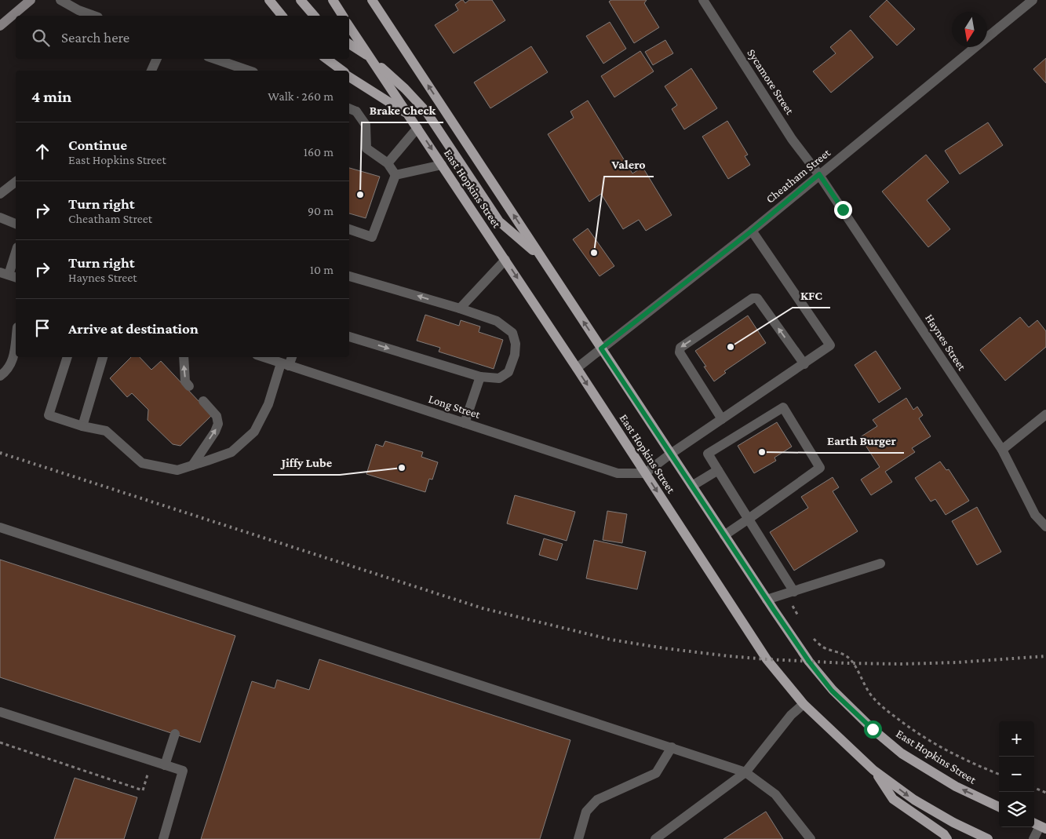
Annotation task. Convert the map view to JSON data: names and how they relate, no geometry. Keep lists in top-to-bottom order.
{
  "streets": {
    "main road": ["East Hopkins Street"],
    "street": [
      "Sycamore Street",
      "Cheatham Street",
      "Haynes Street",
      "Long Street"
    ]
  },
  "crossings": [
    ["Sycamore Street", "Cheatham Street"],
    ["Sycamore Street", "Haynes Street"],
    ["Cheatham Street", "East Hopkins Street"],
    ["Cheatham Street", "Haynes Street"],
    ["East Hopkins Street", "Long Street"]
  ],
  "places": [
    "Brake Check",
    "Valero",
    "KFC",
    "Earth Burger",
    "Jiffy Lube"
  ],
  "north": "bottom",
  "page": {
    "search": "Search here",
    "heading": ["4 min", "Walk · 260 m"],
    "list": [
      ["Continue", "East Hopkins Street", "160 m"],
      ["Turn right", "Cheatham Street", "90 m"],
      ["Turn right", "Haynes Street", "10 m"],
      "Arrive at destination"
    ],
    "map_buttons": ["+", "−"]
  }
}
